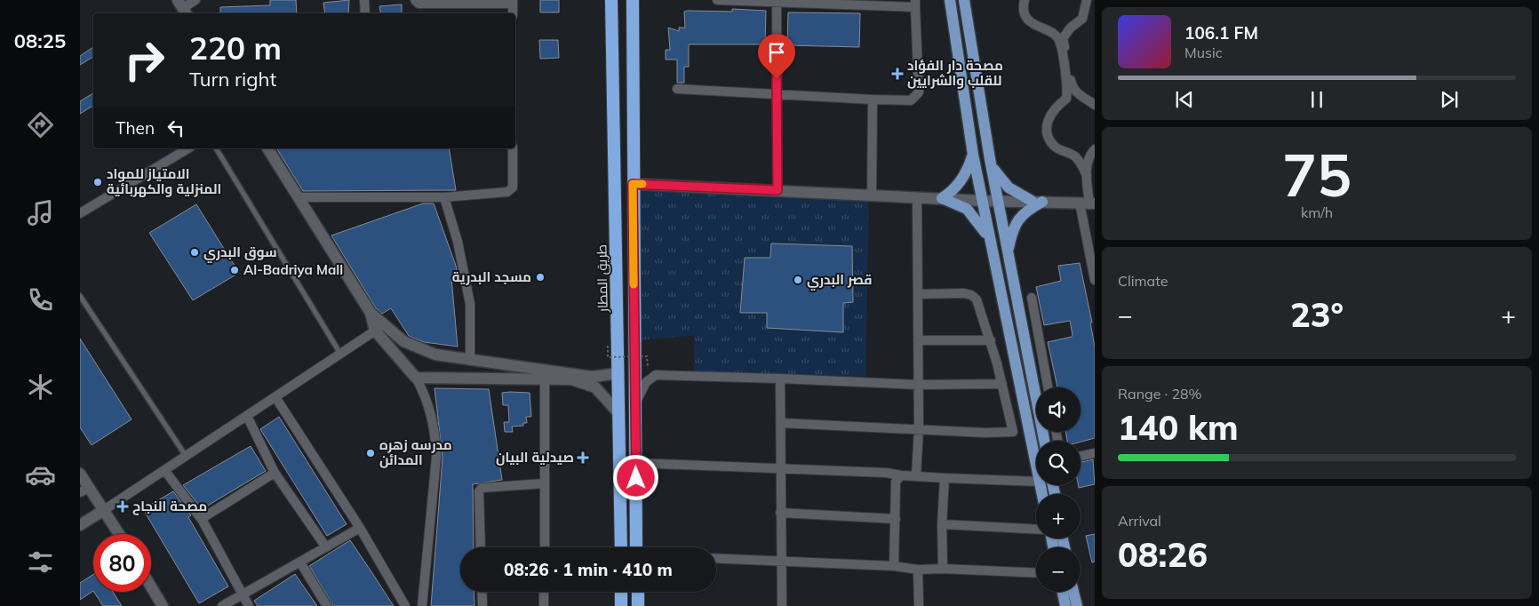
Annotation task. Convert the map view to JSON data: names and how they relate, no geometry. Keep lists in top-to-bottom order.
{
  "streets": {
    "highway": ["طريق المطار"]
  },
  "places": {
    "health": ["مصحة دار الفؤاد للقلب والشرايين", "صيدلية البيان", "مصحة النجاح"],
    "other": [
      "الامتياز للمواد المنزلية والكهربائية",
      "سوق البدري",
      "Al-Badriya Mall",
      "مسجد البدرية",
      "قصر البدري",
      "مدرسه زهره المدائن"
    ]
  },
  "page": {
    "tabs": "08:25",
    "turn": ["220 m", "Turn right"],
    "song": ["106.1 FM", "Music"],
    "then": "Then",
    "tile": [
      ["75", "km/h"],
      "Climate",
      ["Range · 28%", "140 km"],
      ["Arrival", "08:26"]
    ],
    "heat": ["−", "23°", "+"],
    "map_buttons": ["+", "−"],
    "limit": "80",
    "trip": "08:26 · 1 min · 410 m"
  }
}
